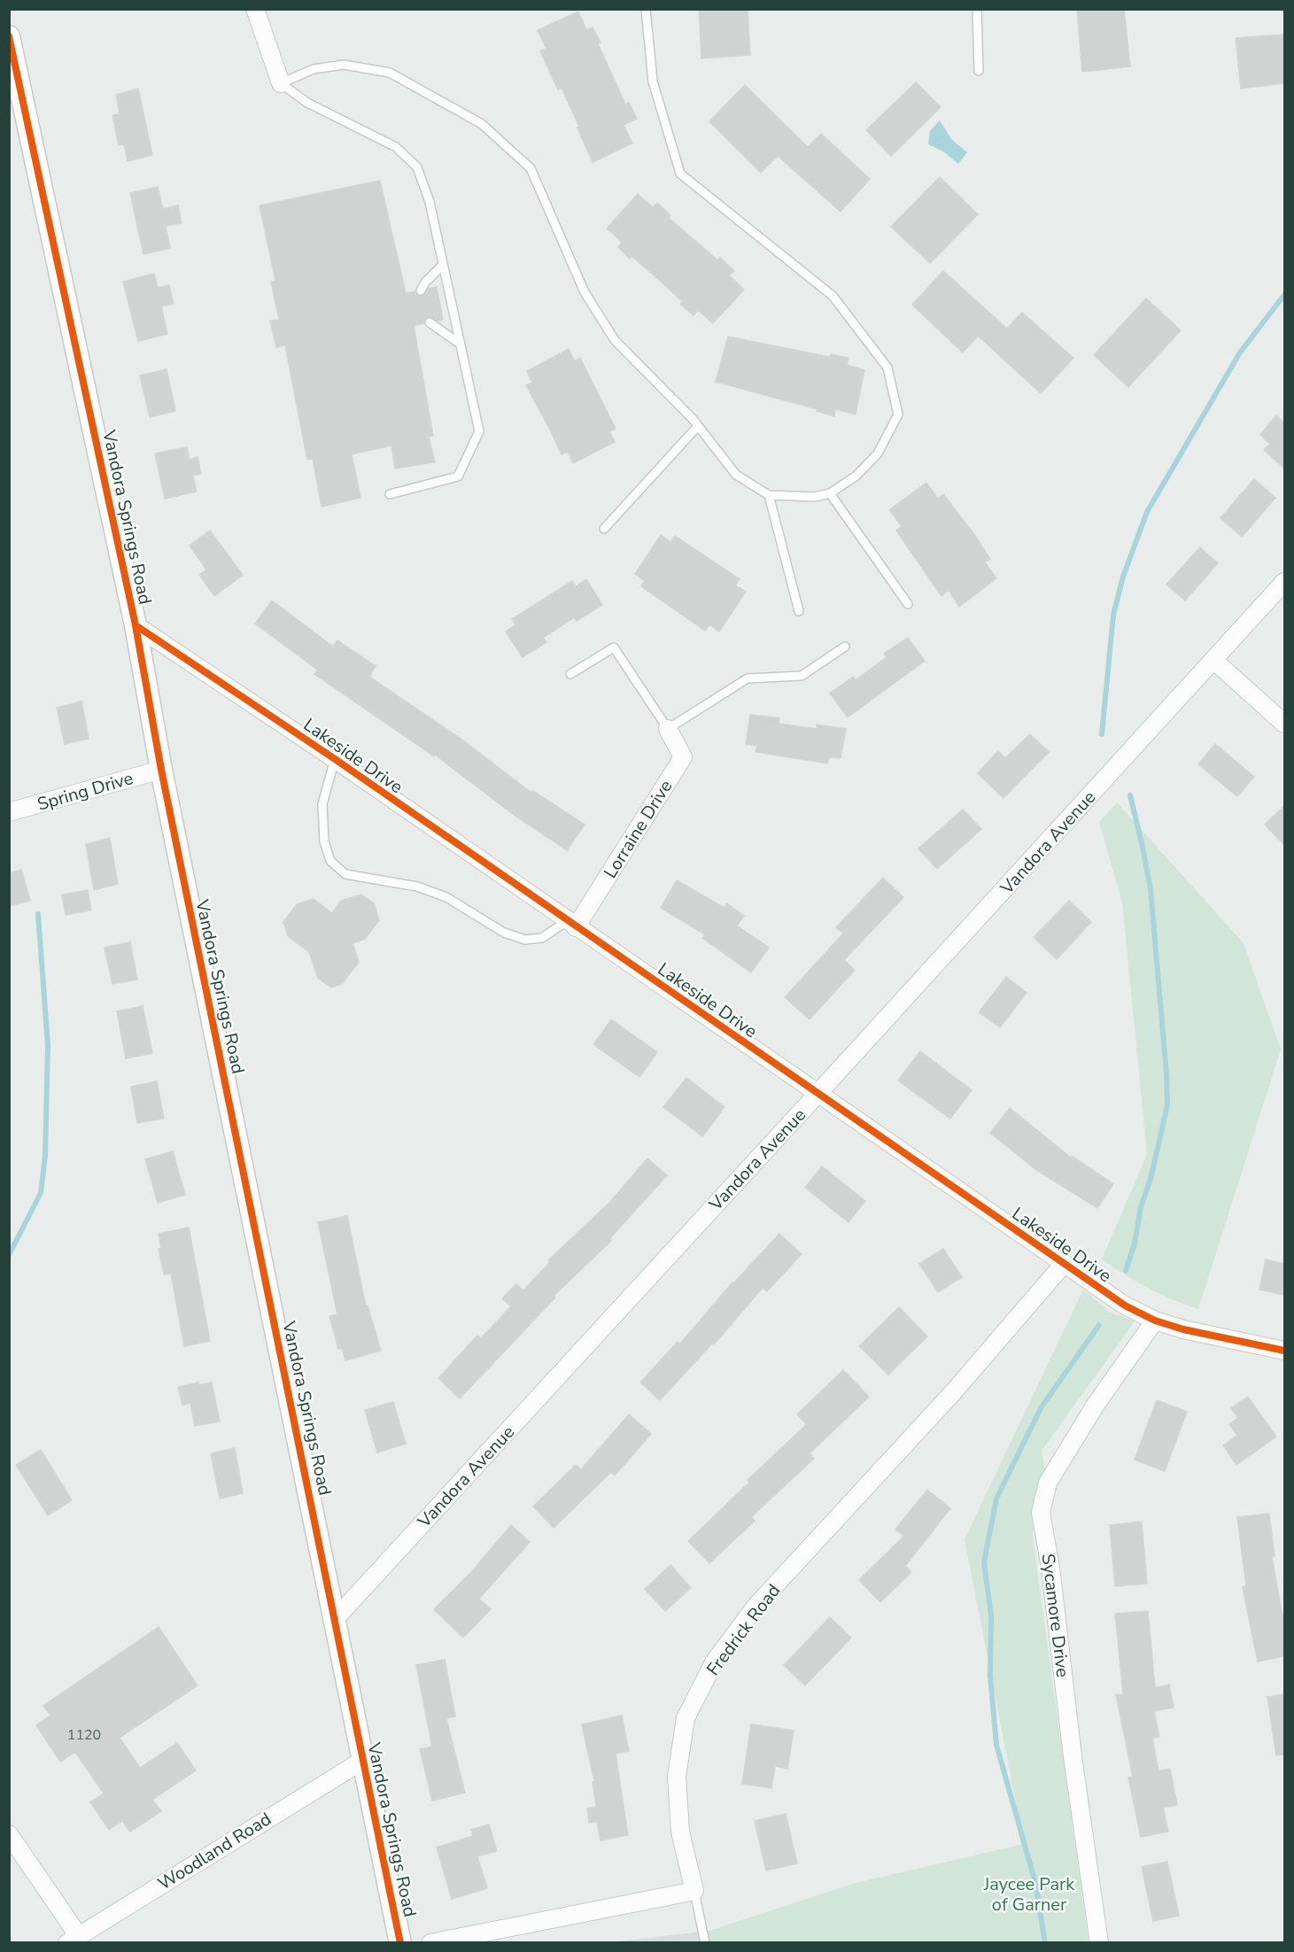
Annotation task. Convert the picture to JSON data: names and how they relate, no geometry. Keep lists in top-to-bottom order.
{
  "streets": {
    "street": [
      "Vandora Springs Road",
      "Lakeside Drive",
      "Spring Drive",
      "Lorraine Drive",
      "Vandora Avenue",
      "Sycamore Drive",
      "Fredrick Road",
      "Woodland Road"
    ]
  },
  "crossings": [
    ["Vandora Springs Road", "Lakeside Drive"],
    ["Vandora Springs Road", "Spring Drive"],
    ["Vandora Springs Road", "Vandora Avenue"],
    ["Vandora Springs Road", "Woodland Road"],
    ["Lakeside Drive", "Lorraine Drive"],
    ["Lakeside Drive", "Vandora Avenue"],
    ["Lakeside Drive", "Sycamore Drive"],
    ["Lakeside Drive", "Fredrick Road"]
  ],
  "parks": ["Jaycee Park of Garner"],
  "house_numbers": ["1120"]
}
